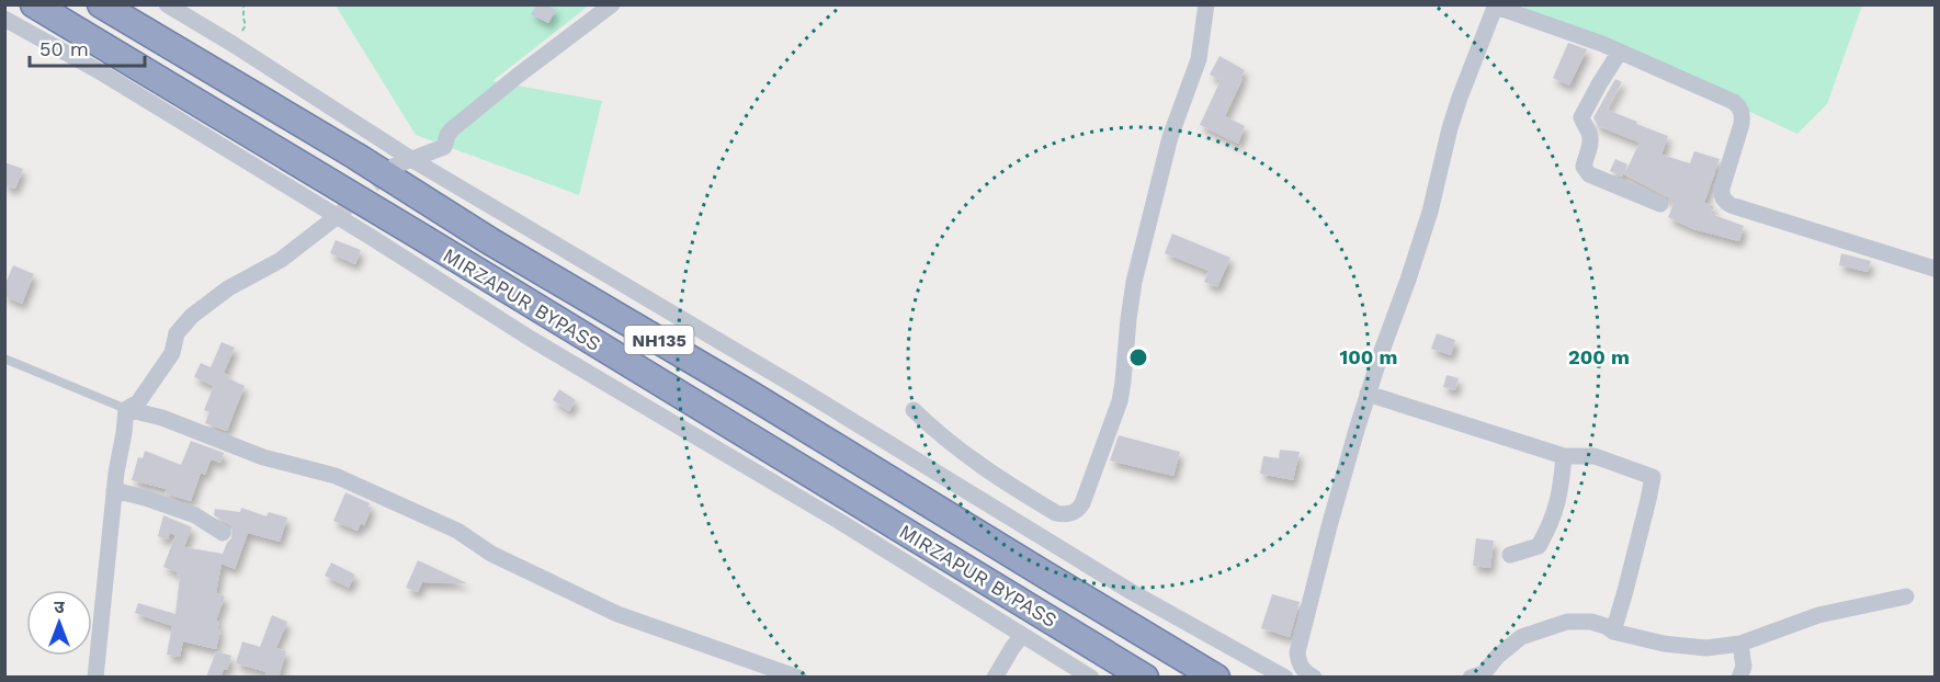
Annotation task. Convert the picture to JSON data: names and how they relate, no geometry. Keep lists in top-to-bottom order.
{
  "streets": {
    "highway": ["MIRZAPUR BYPASS", "NH135"]
  },
  "scale_bar": "50 m",
  "north": "top",
  "rings": ["100 m", "200 m"]
}
